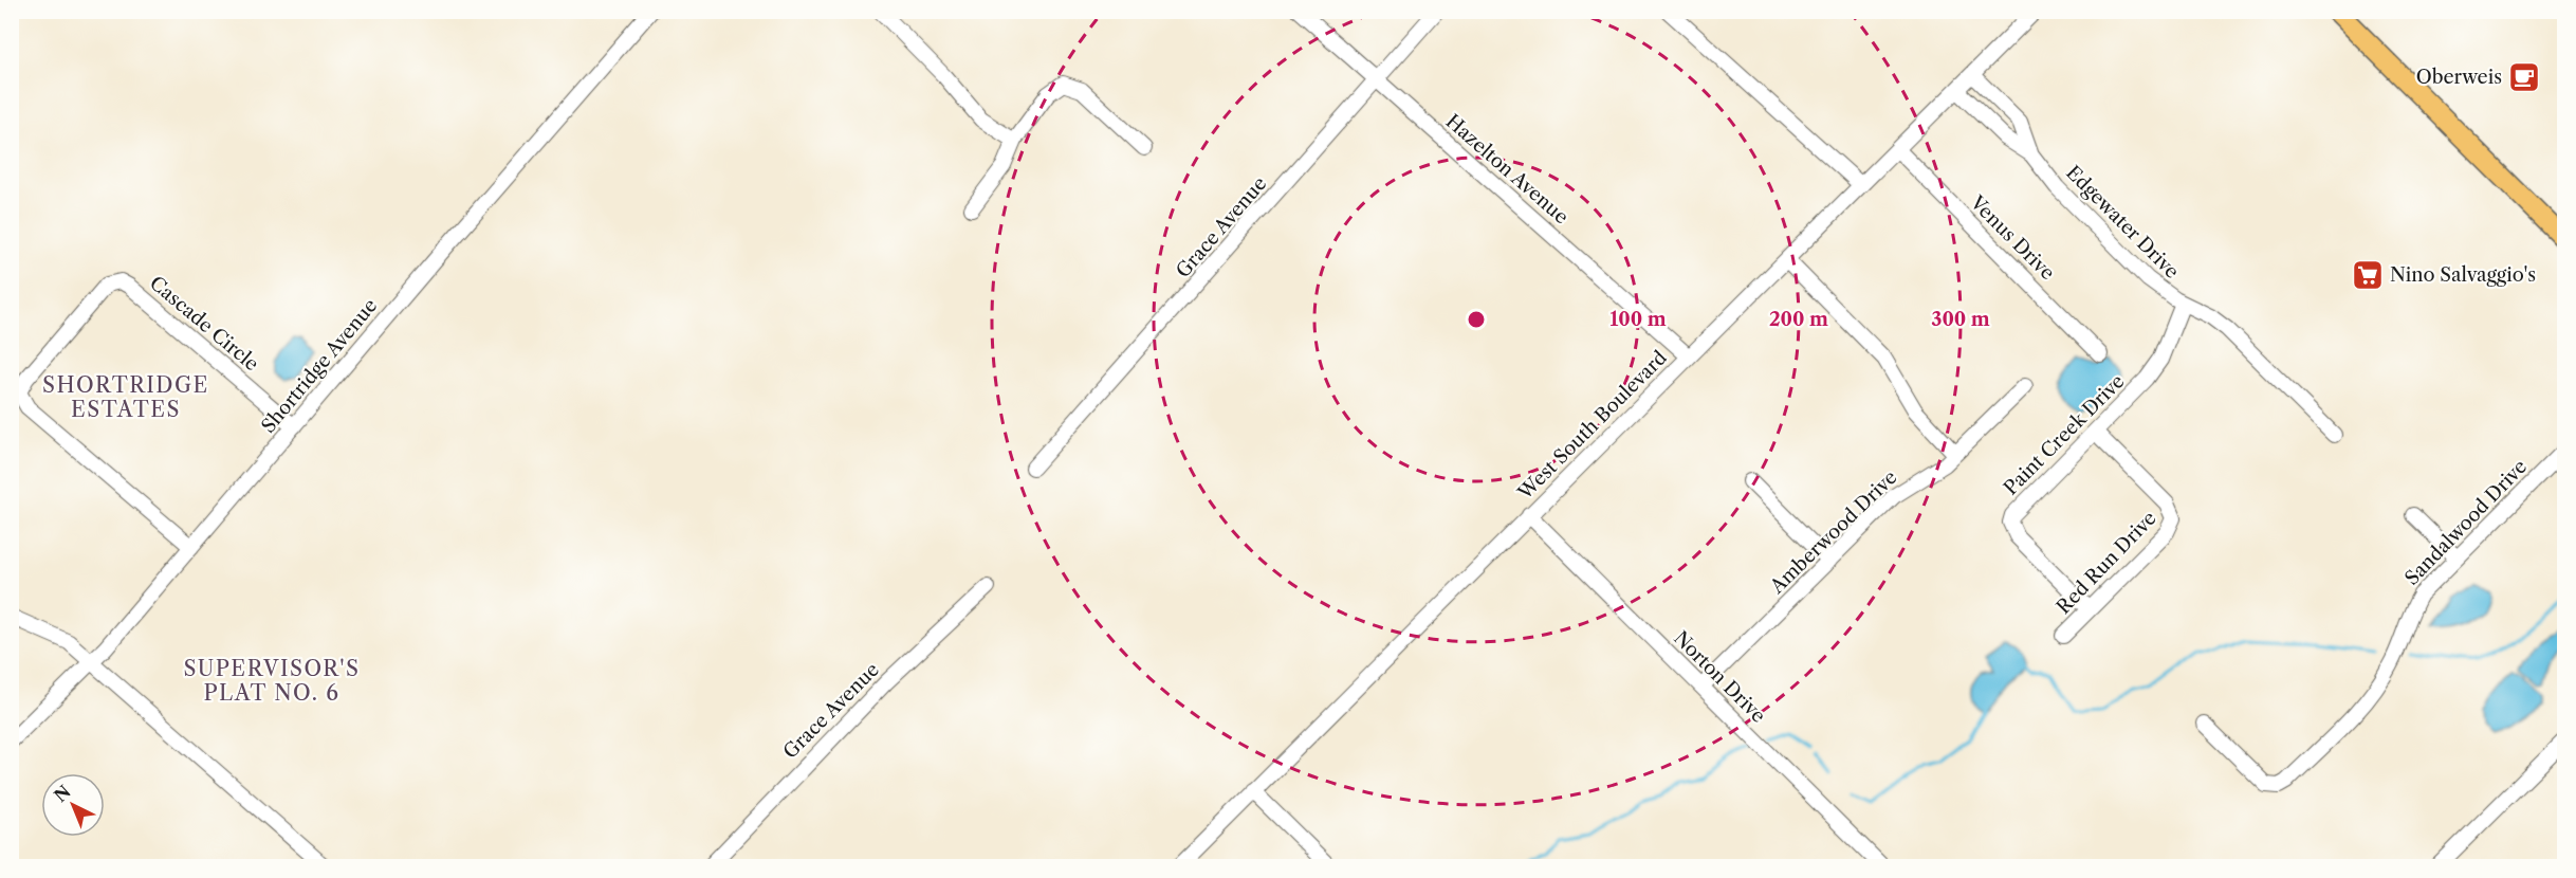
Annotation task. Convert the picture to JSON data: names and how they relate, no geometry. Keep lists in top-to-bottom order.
{
  "streets": {
    "street": [
      "Hazelton Avenue",
      "Edgewater Drive",
      "Grace Avenue",
      "Venus Drive",
      "Cascade Circle",
      "Shortridge Avenue",
      "West South Boulevard",
      "Paint Creek Drive",
      "Sandalwood Drive",
      "Amberwood Drive",
      "Red Run Drive",
      "Norton Drive"
    ]
  },
  "crossings": [
    ["Hazelton Avenue", "Grace Avenue"],
    ["Hazelton Avenue", "West South Boulevard"],
    ["Edgewater Drive", "West South Boulevard"],
    ["Edgewater Drive", "Paint Creek Drive"],
    ["Venus Drive", "West South Boulevard"],
    ["Cascade Circle", "Shortridge Avenue"],
    ["West South Boulevard", "Norton Drive"],
    ["Paint Creek Drive", "Red Run Drive"],
    ["Amberwood Drive", "Norton Drive"]
  ],
  "districts": ["SHORTRIDGE ESTATES", "SUPERVISOR'S PLAT NO. 6"],
  "places": {
    "cafe": ["Oberweis"],
    "supermarket": ["Nino Salvaggio's"]
  },
  "north": "top left",
  "rings": ["100 m", "200 m", "300 m"]
}
